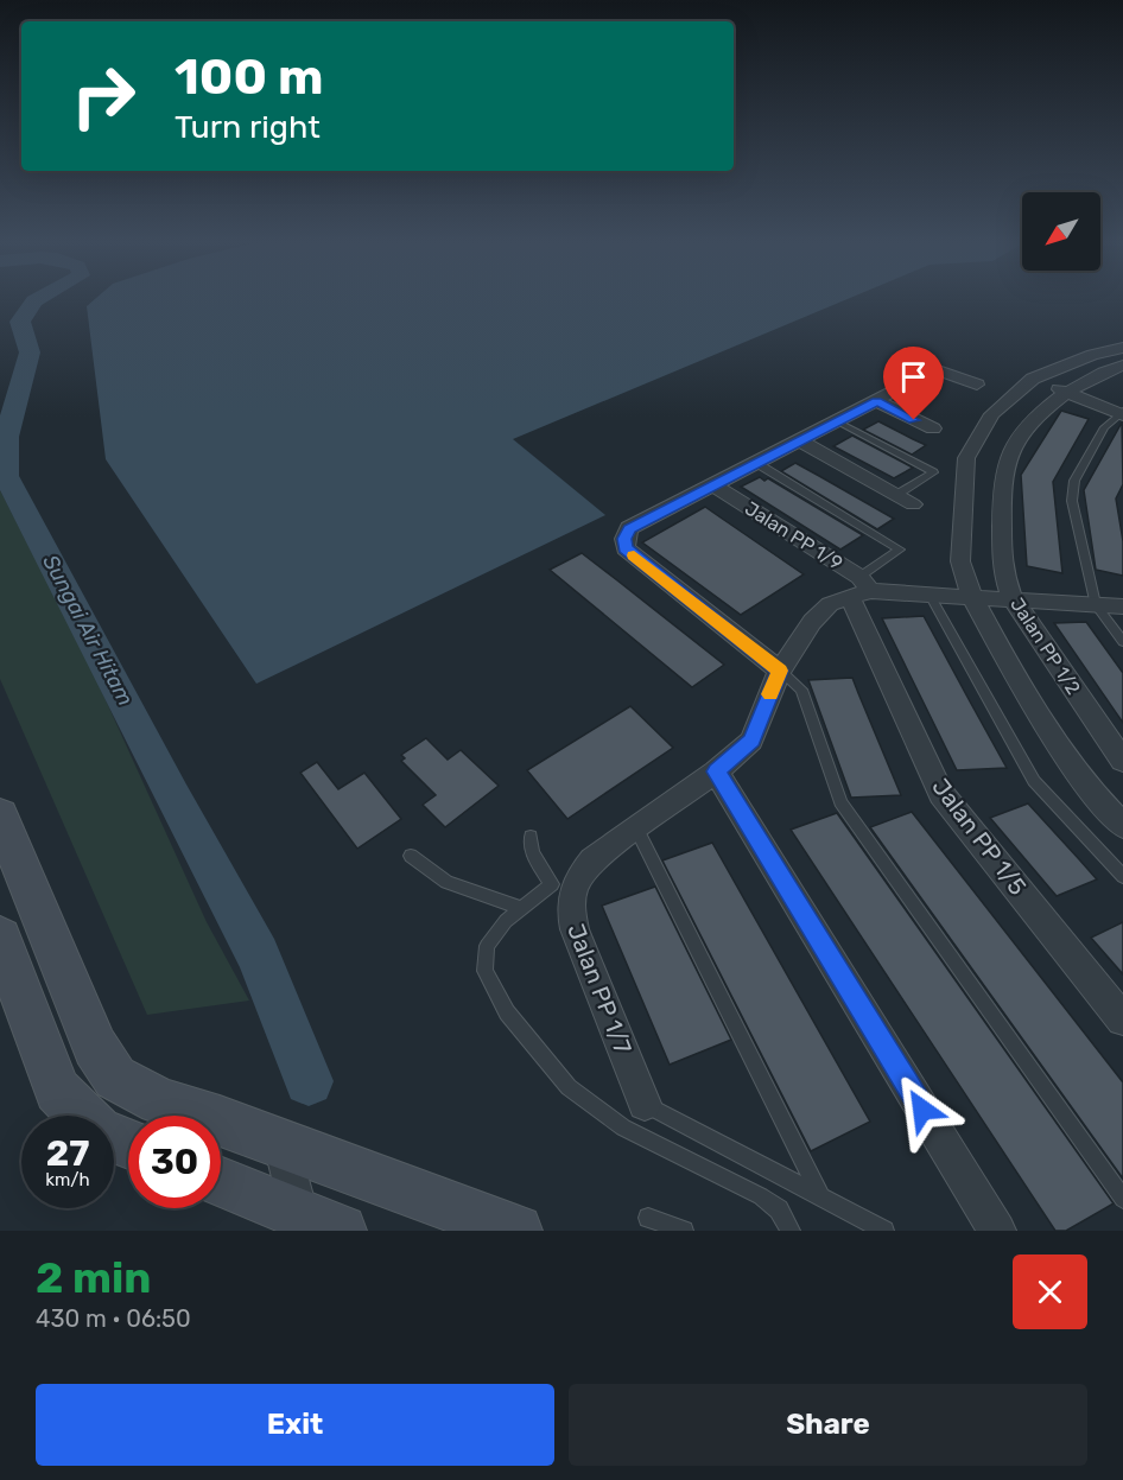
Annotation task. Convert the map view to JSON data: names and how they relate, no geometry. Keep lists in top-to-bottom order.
{
  "streets": {
    "street": [
      "Jalan PP 1/9",
      "Jalan PP 1/2",
      "Jalan PP 1/5",
      "Jalan PP 1/7"
    ]
  },
  "crossings": [
    ["Jalan PP 1/9", "Jalan PP 1/5"],
    ["Jalan PP 1/9", "Jalan PP 1/7"],
    ["Jalan PP 1/5", "Jalan PP 1/7"]
  ],
  "water": ["Sungai Air Hitam"],
  "north": "bottom left",
  "page": {
    "turn": ["100 m", "Turn right"],
    "speed": "27 km/h",
    "limit": "30",
    "heading": ["2 min", "430 m · 06:50"],
    "buttons": ["Exit", "Share"]
  }
}
